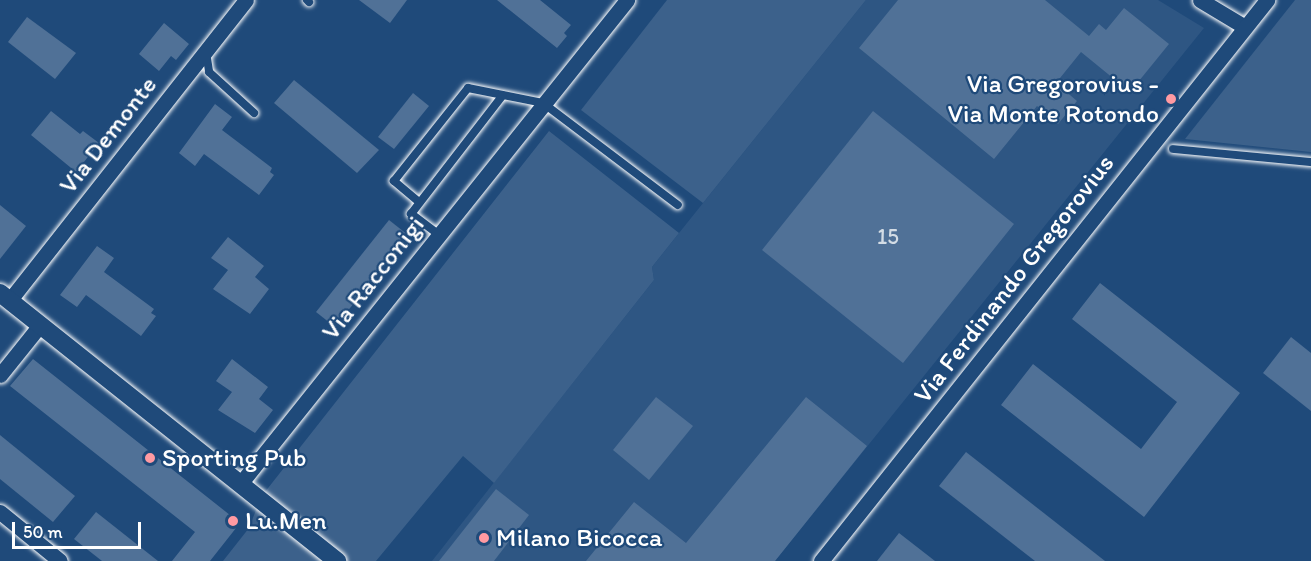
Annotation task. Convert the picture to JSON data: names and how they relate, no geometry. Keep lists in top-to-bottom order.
{
  "streets": {
    "street": ["Via Demonte", "Via Racconigi", "Via Ferdinando Gregorovius"]
  },
  "places": [
    "Via Gregorovius - Via Monte Rotondo",
    "Sporting Pub",
    "Lu.Men",
    "Milano Bicocca"
  ],
  "house_numbers": ["15"],
  "scale_bar": "50 m"
}
